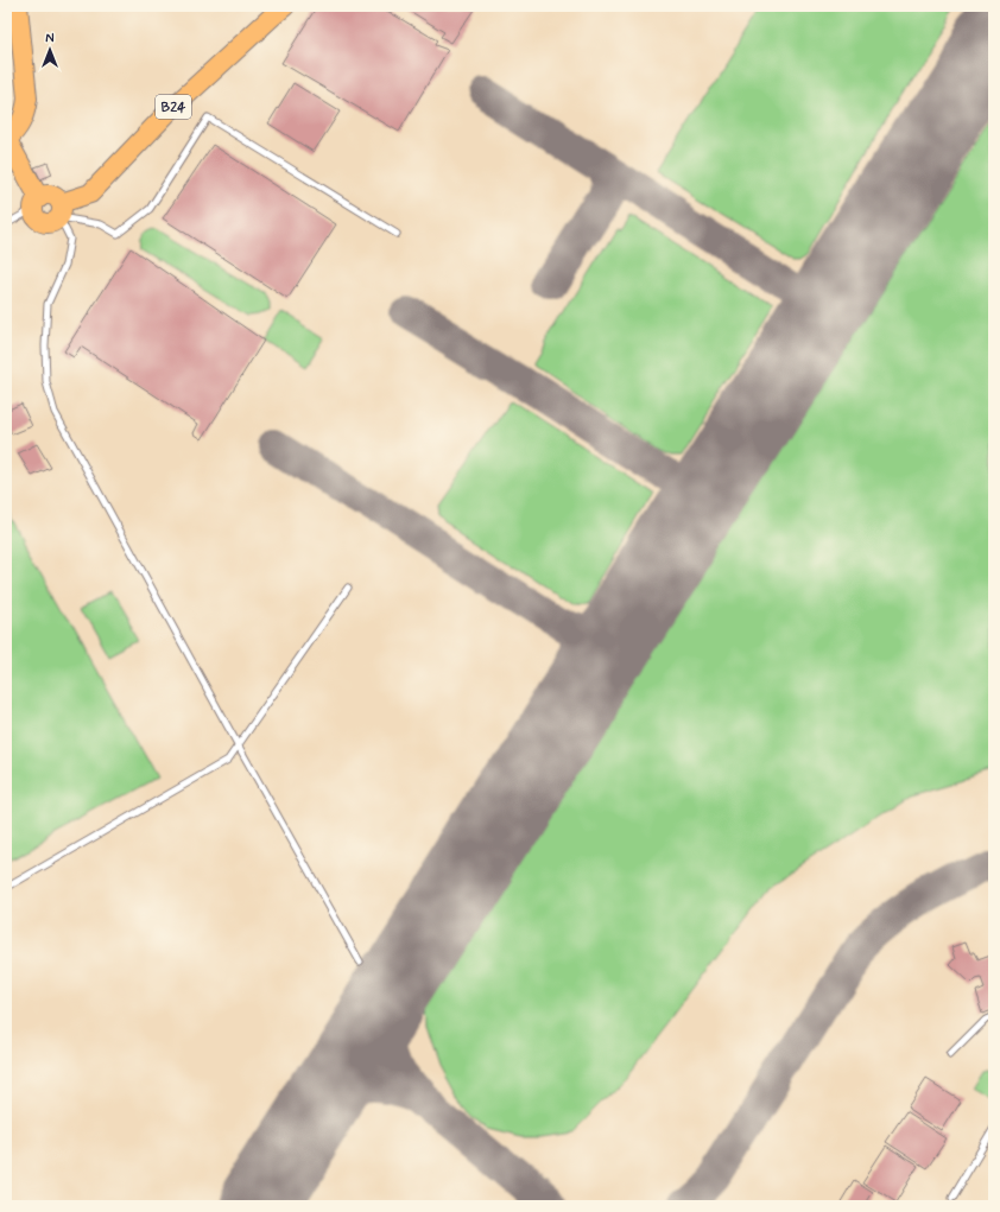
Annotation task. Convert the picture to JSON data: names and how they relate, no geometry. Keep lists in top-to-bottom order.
{
  "streets": {
    "main road": ["B24"]
  },
  "north": "top"
}
